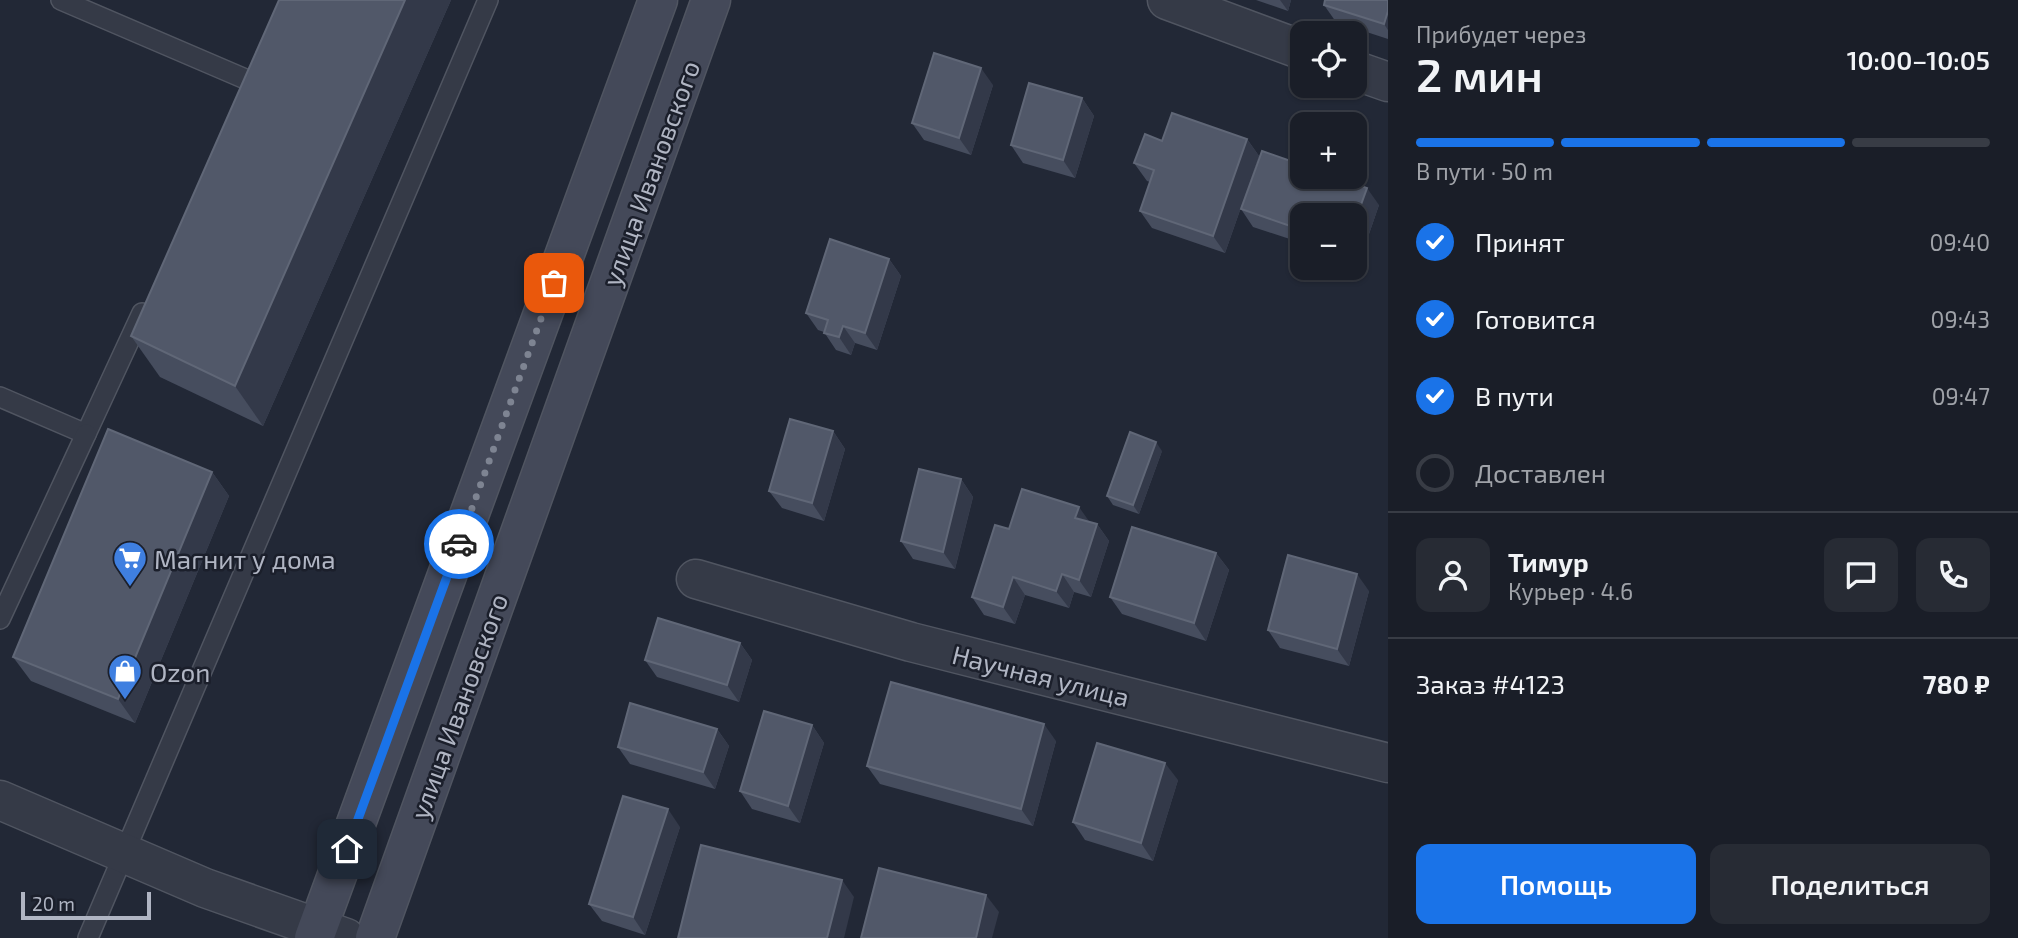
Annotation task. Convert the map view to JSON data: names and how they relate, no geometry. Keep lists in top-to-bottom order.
{
  "streets": {
    "street": ["улица Ивановского", "Научная улица"]
  },
  "places": {
    "supermarket": ["Магнит у дома"],
    "shop": ["Ozon"]
  },
  "scale_bar": "20 m",
  "page": {
    "heading": ["2 мин", "Прибудет через", "10:00–10:05"],
    "panel": [
      "Тимур",
      "Курьер · 4.6",
      "Заказ #4123",
      "780 ₽"
    ],
    "map_buttons": ["+", "−"],
    "bar": "В пути · 50 m",
    "list": [
      ["Принят", "09:40"],
      ["Готовится", "09:43"],
      ["В пути", "09:47"],
      "Доставлен"
    ],
    "buttons": ["Помощь", "Поделиться"],
    "scale": "20 m"
  }
}
